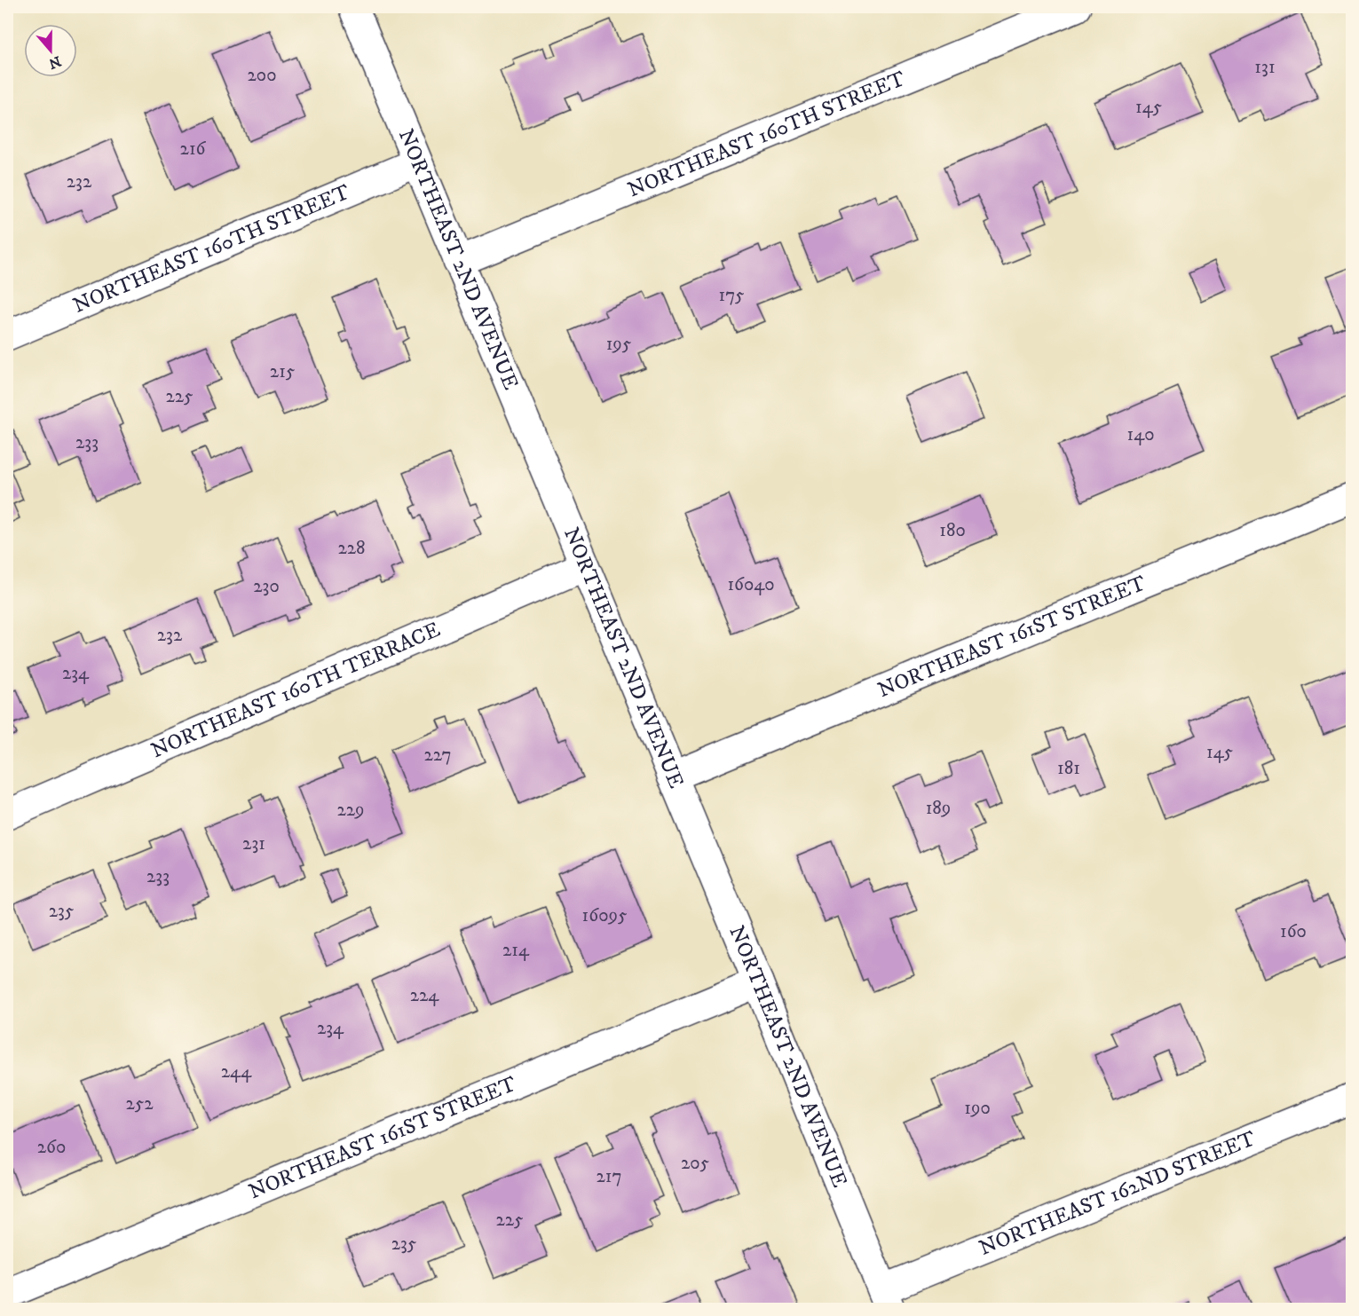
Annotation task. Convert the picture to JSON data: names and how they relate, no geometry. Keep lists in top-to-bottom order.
{
  "streets": {
    "street": [
      "NORTHEAST 160TH STREET",
      "NORTHEAST 2ND AVENUE",
      "NORTHEAST 161ST STREET",
      "NORTHEAST 160TH TERRACE",
      "NORTHEAST 162ND STREET"
    ]
  },
  "crossings": [
    ["NORTHEAST 160TH STREET", "NORTHEAST 2ND AVENUE"],
    ["NORTHEAST 2ND AVENUE", "NORTHEAST 161ST STREET"],
    ["NORTHEAST 2ND AVENUE", "NORTHEAST 160TH TERRACE"],
    ["NORTHEAST 2ND AVENUE", "NORTHEAST 162ND STREET"]
  ],
  "house_numbers": [
    "131",
    "200",
    "145",
    "216",
    "232",
    "175",
    "195",
    "215",
    "225",
    "140",
    "233",
    "180",
    "228",
    "16040",
    "230",
    "232",
    "234",
    "145",
    "227",
    "181",
    "189",
    "229",
    "231",
    "233",
    "235",
    "16095",
    "160",
    "214",
    "224",
    "234",
    "244",
    "252",
    "190",
    "260",
    "205",
    "217",
    "225",
    "235"
  ],
  "north": "bottom"
}
